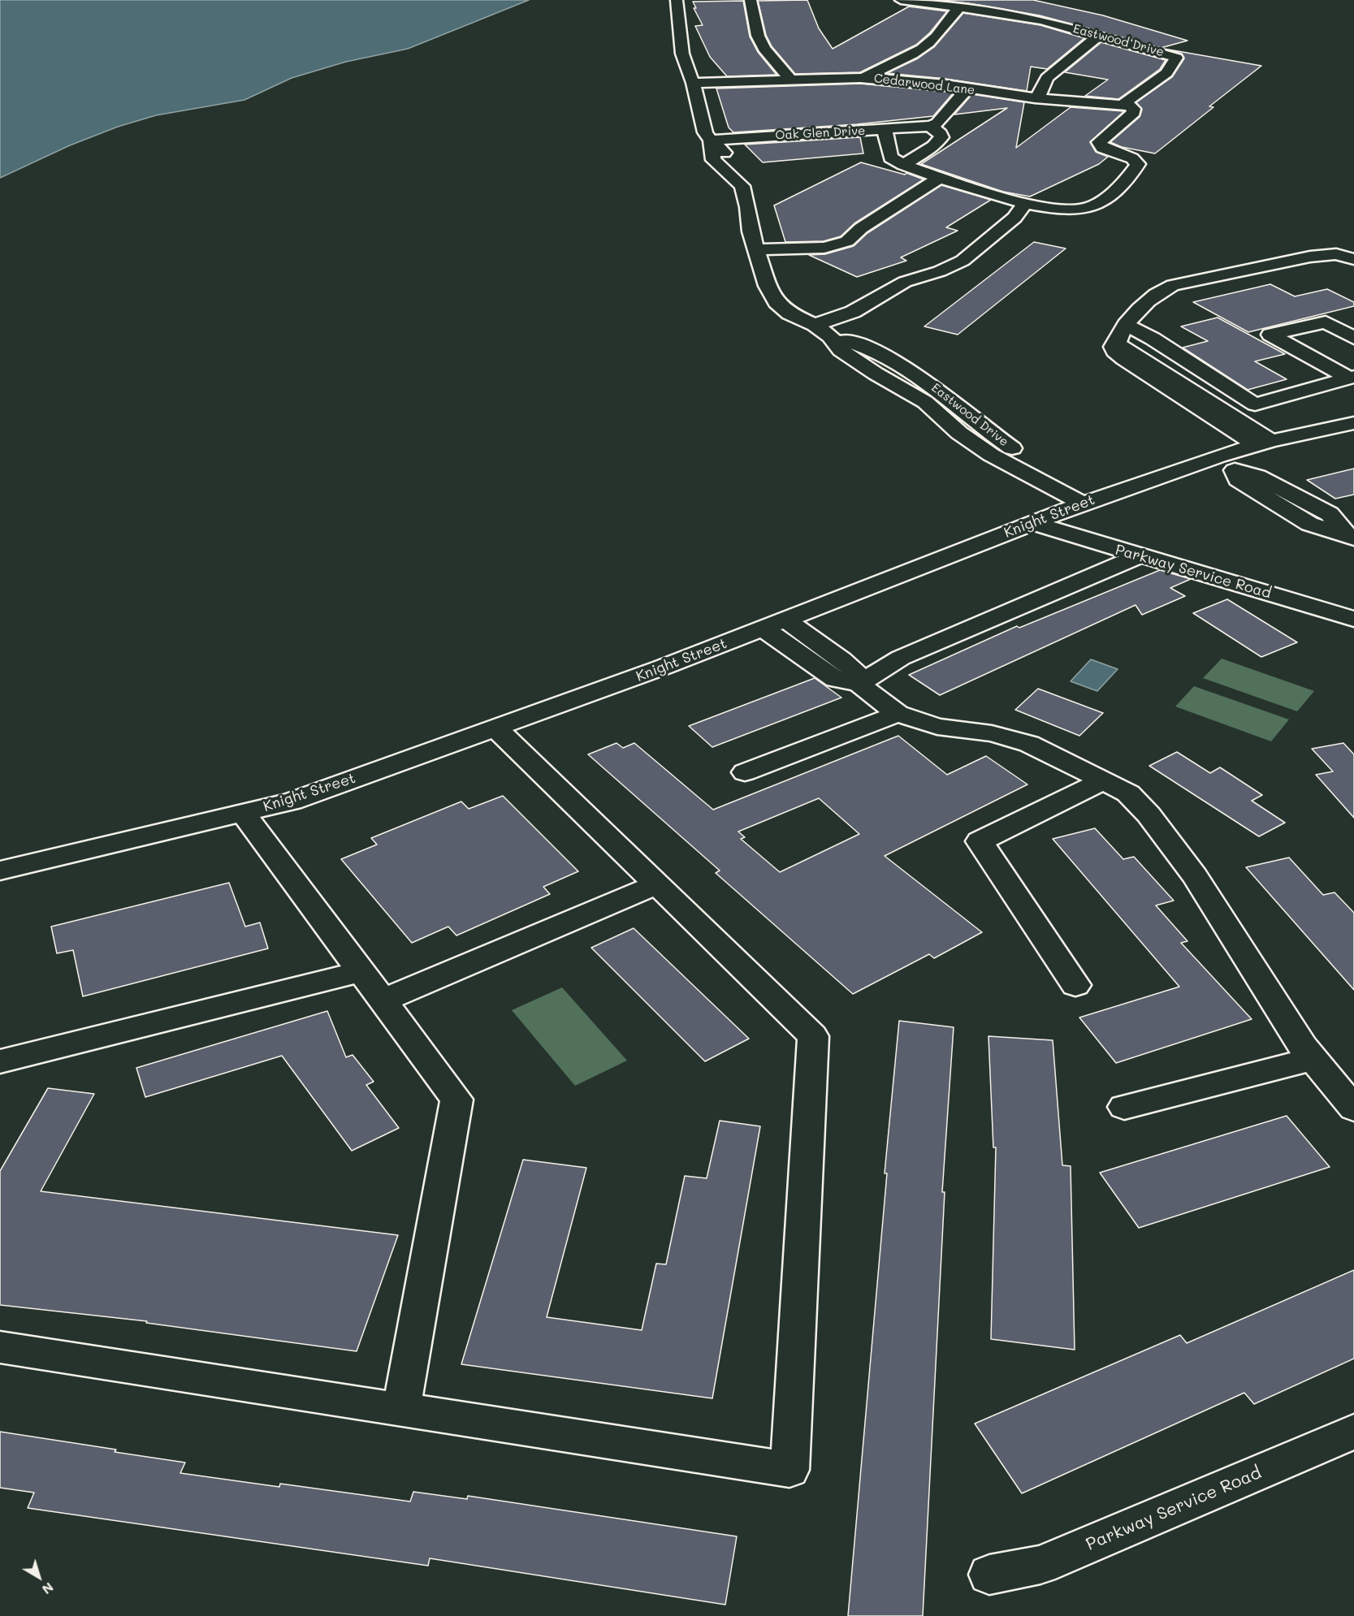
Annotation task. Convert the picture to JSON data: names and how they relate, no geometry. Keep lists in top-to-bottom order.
{
  "streets": {
    "street": [
      "Eastwood Drive",
      "Cedarwood Lane",
      "Oak Glen Drive",
      "Knight Street",
      "Parkway Service Road"
    ]
  },
  "crossings": [
    ["Eastwood Drive", "Cedarwood Lane"],
    ["Eastwood Drive", "Oak Glen Drive"],
    ["Eastwood Drive", "Knight Street"],
    ["Knight Street", "Parkway Service Road"]
  ],
  "north": "bottom right"
}
